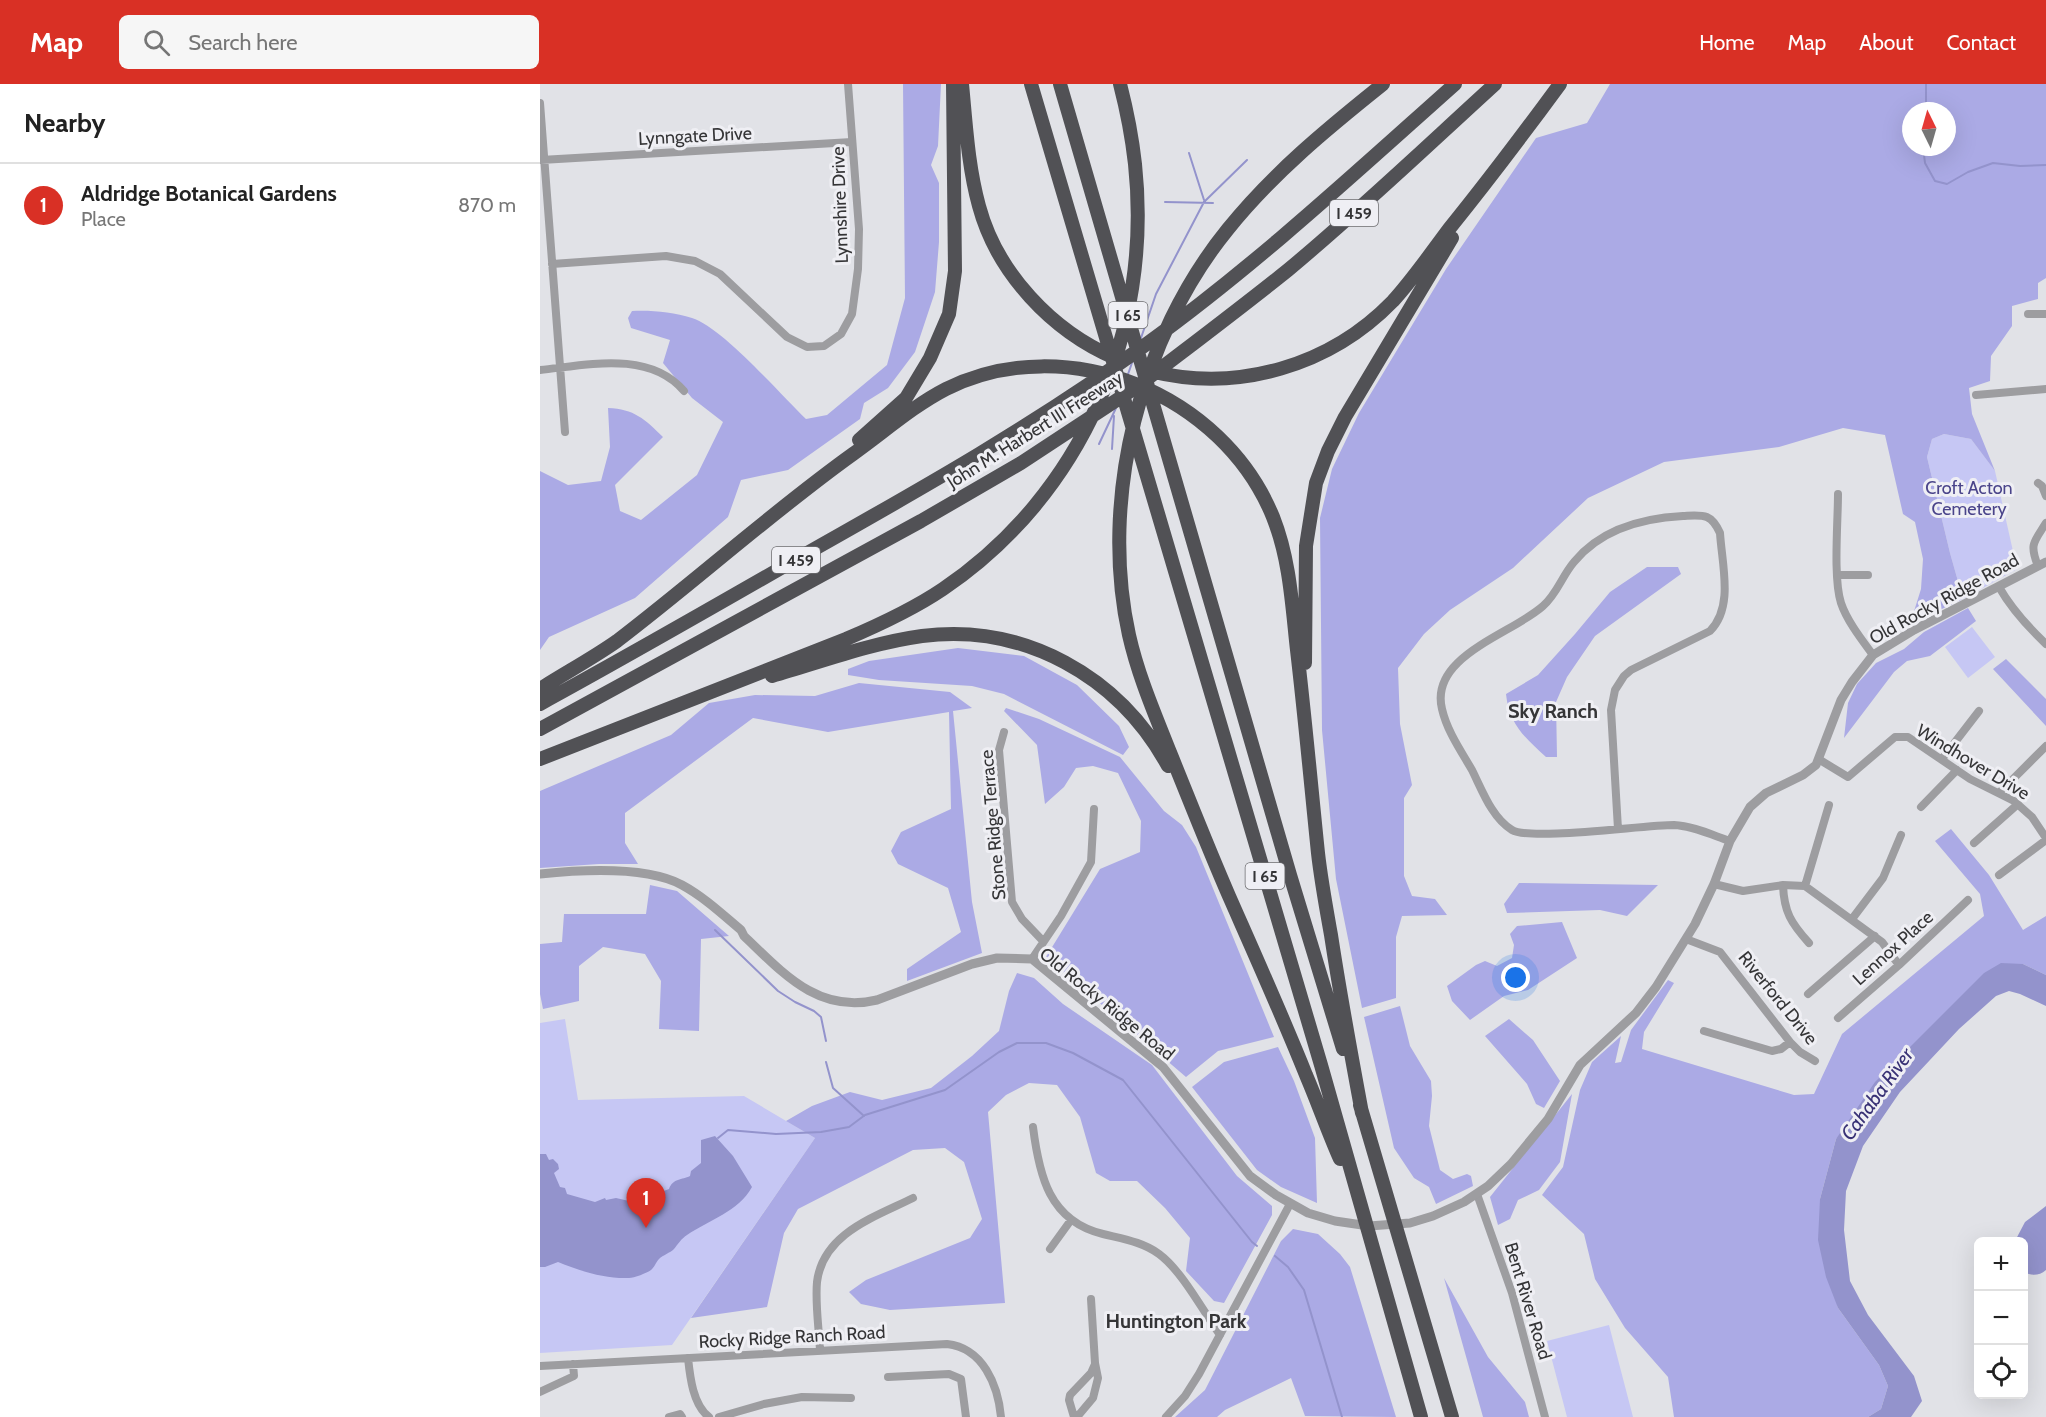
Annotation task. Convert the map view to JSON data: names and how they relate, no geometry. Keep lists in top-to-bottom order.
{
  "streets": {
    "highway": ["I 459", "I 65", "John M. Harbert III Freeway"],
    "street": [
      "Lynngate Drive",
      "Lynnshire Drive",
      "Old Rocky Ridge Road",
      "Windhover Drive",
      "Stone Ridge Terrace",
      "Lennox Place",
      "Riverford Drive",
      "Bent River Road",
      "Rocky Ridge Ranch Road"
    ]
  },
  "crossings": [
    ["Lynngate Drive", "Lynnshire Drive"],
    ["Old Rocky Ridge Road", "Windhover Drive"],
    ["Old Rocky Ridge Road", "Riverford Drive"],
    ["Old Rocky Ridge Road", "Bent River Road"]
  ],
  "districts": ["Sky Ranch", "Huntington Park"],
  "water": ["Cahaba River"],
  "parks": ["Croft Acton Cemetery"],
  "north": "top",
  "page": {
    "header": "Map",
    "search": "Search here",
    "nav": [
      "Home",
      "Map",
      "About",
      "Contact"
    ],
    "heading": "Nearby",
    "list": [
      {
        "mark": "1",
        "name": "Aldridge Botanical Gardens",
        "note": "Place",
        "value": "870 m"
      }
    ],
    "pins": "1",
    "map_buttons": ["+", "−"]
  }
}
